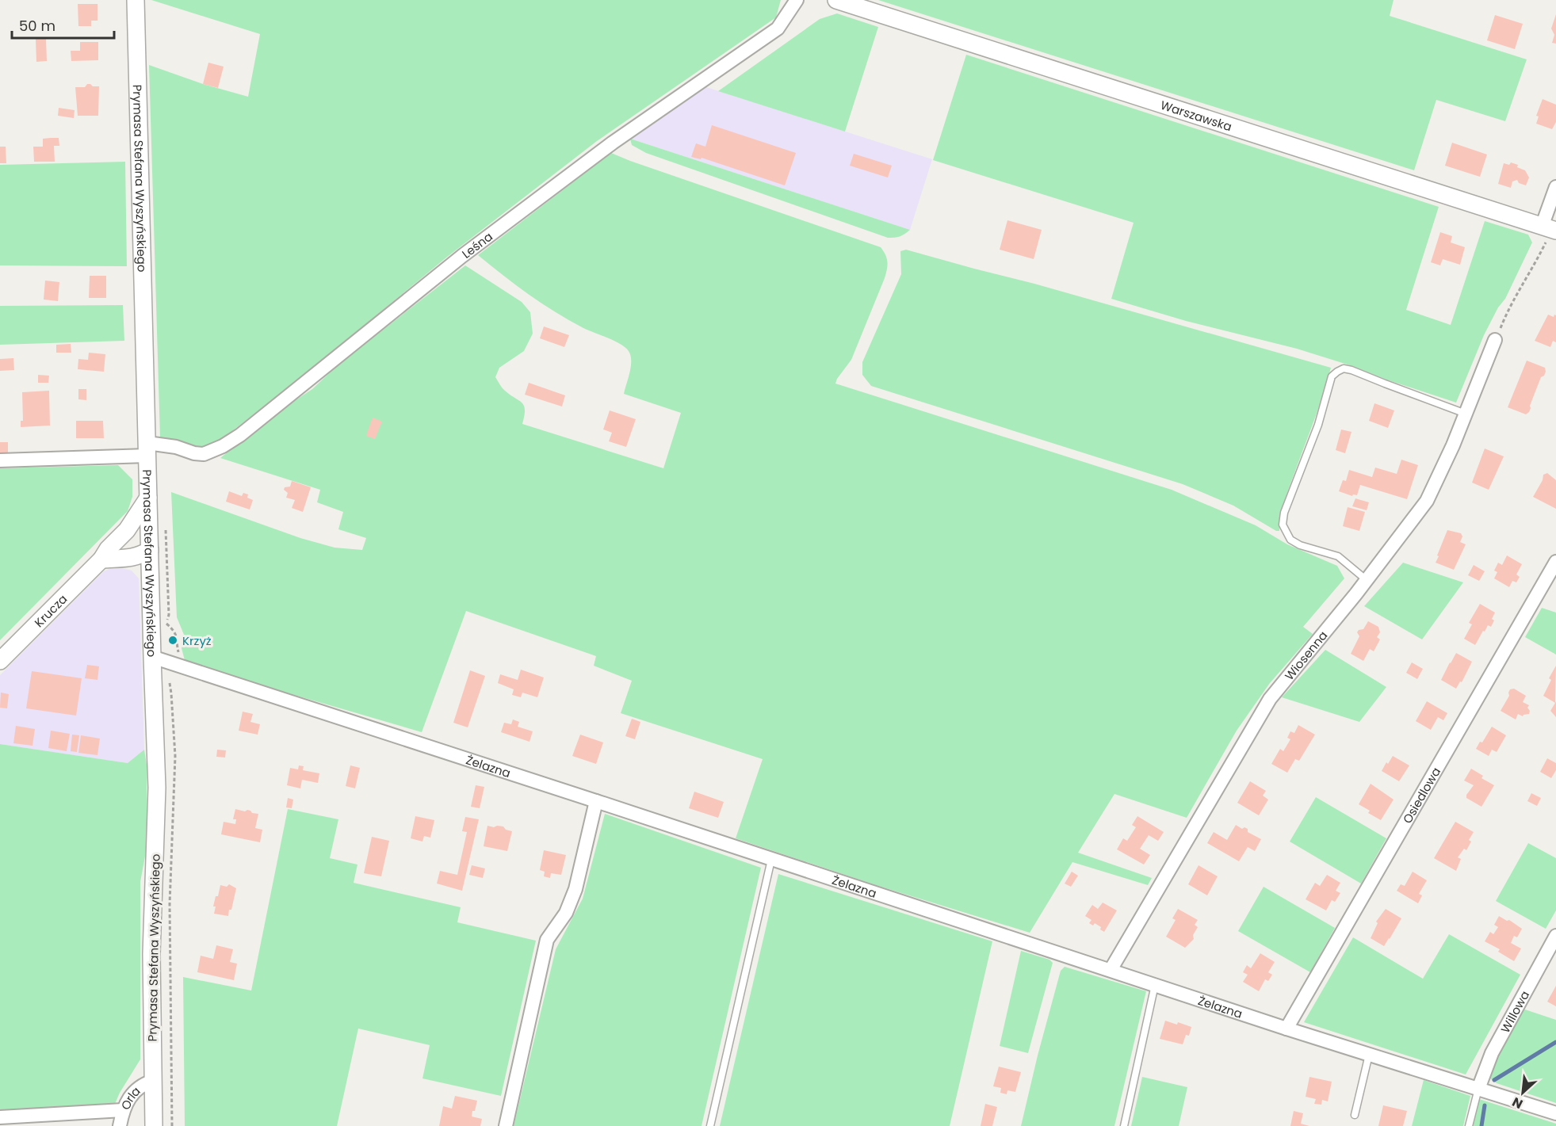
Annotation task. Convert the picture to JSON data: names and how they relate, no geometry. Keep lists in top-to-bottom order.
{
  "streets": {
    "street": [
      "Warszawska",
      "Prymasa Stefana Wyszyńskiego",
      "Leśna",
      "Krucza",
      "Wiosenna",
      "Żelazna",
      "Osiedlowa",
      "Willowa",
      "Orla"
    ]
  },
  "crossings": [
    ["Prymasa Stefana Wyszyńskiego", "Leśna"],
    ["Prymasa Stefana Wyszyńskiego", "Krucza"],
    ["Prymasa Stefana Wyszyńskiego", "Żelazna"],
    ["Prymasa Stefana Wyszyńskiego", "Orla"],
    ["Wiosenna", "Żelazna"],
    ["Żelazna", "Osiedlowa"],
    ["Żelazna", "Willowa"]
  ],
  "places": ["Krzyż"],
  "scale_bar": "50 m",
  "north": "bottom left"
}
